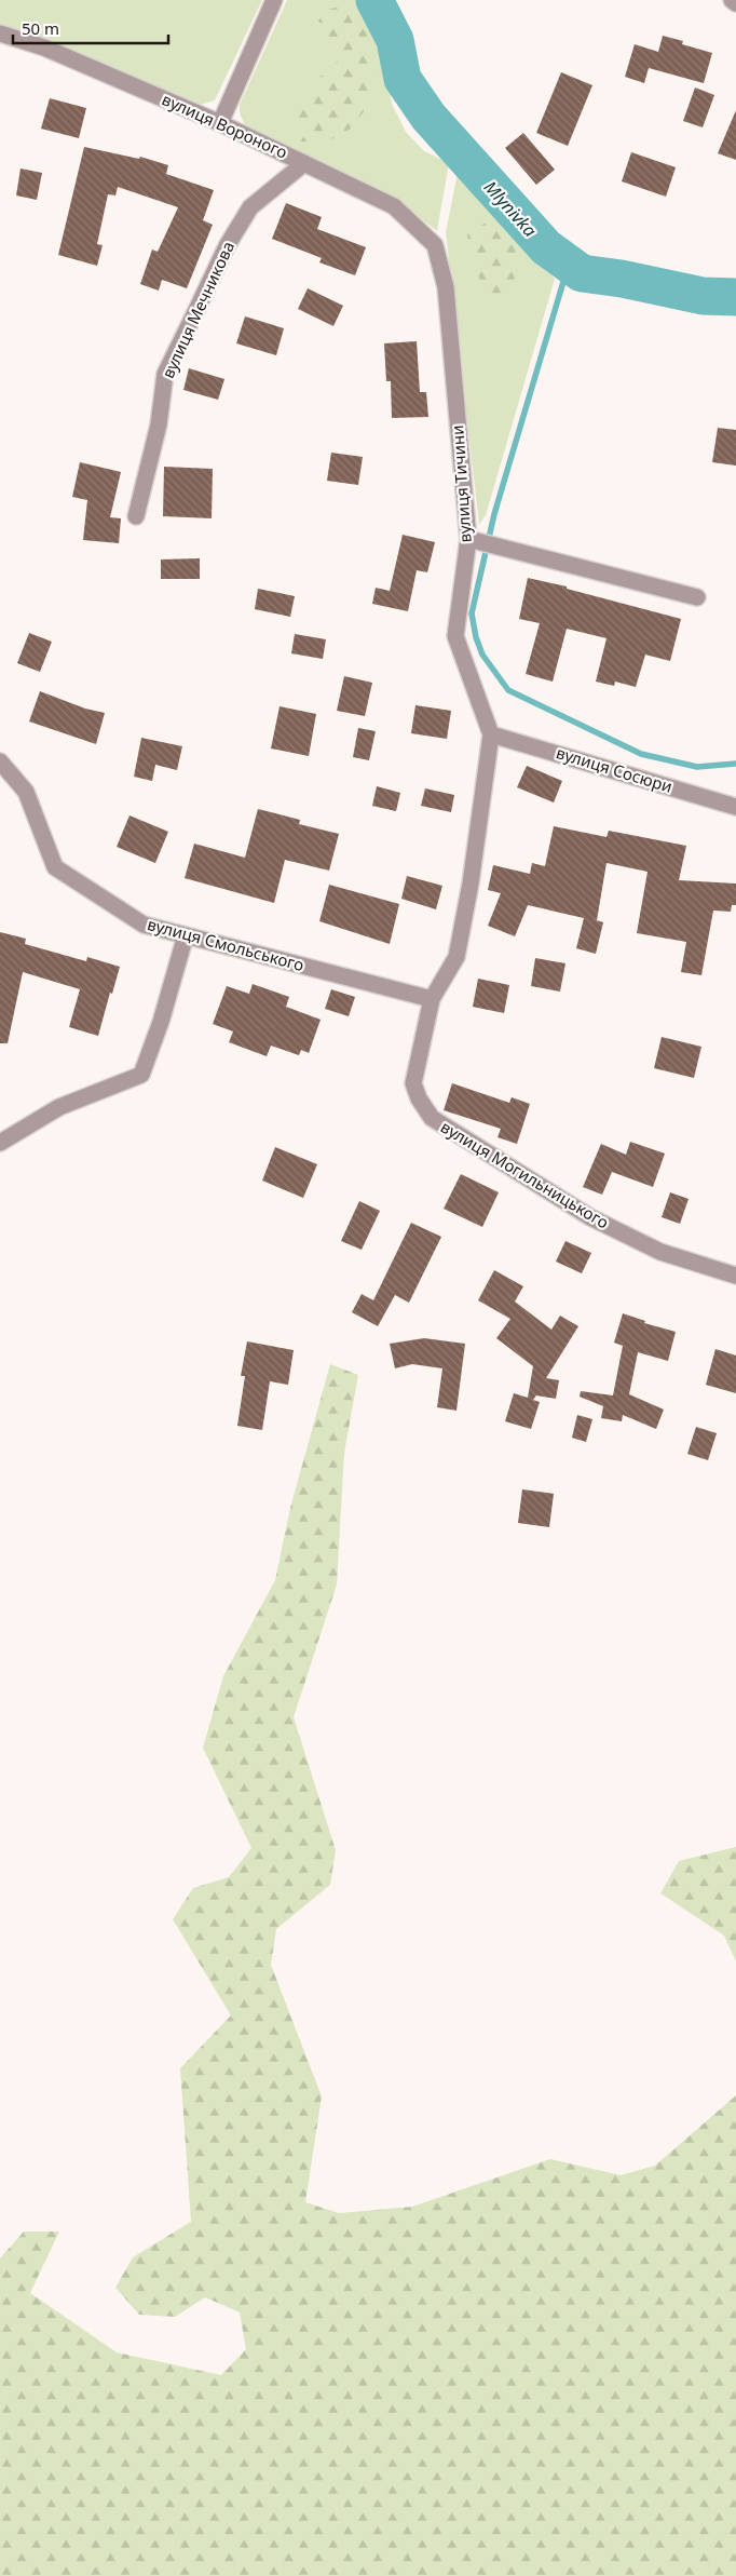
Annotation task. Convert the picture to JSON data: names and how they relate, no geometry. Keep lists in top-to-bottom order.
{
  "streets": {
    "street": [
      "вулиця Вороного",
      "вулиця Мечникова",
      "вулиця Тичини",
      "вулиця Сосюри",
      "вулиця Смольського",
      "вулиця Могильницького"
    ]
  },
  "crossings": [
    ["вулиця Вороного", "вулиця Мечникова"],
    ["вулиця Вороного", "вулиця Тичини"],
    ["вулиця Тичини", "вулиця Сосюри"],
    ["вулиця Тичини", "вулиця Смольського"],
    ["вулиця Тичини", "вулиця Могильницького"],
    ["вулиця Смольського", "вулиця Могильницького"]
  ],
  "water": ["Mlynivka"],
  "scale_bar": "50 m"
}
